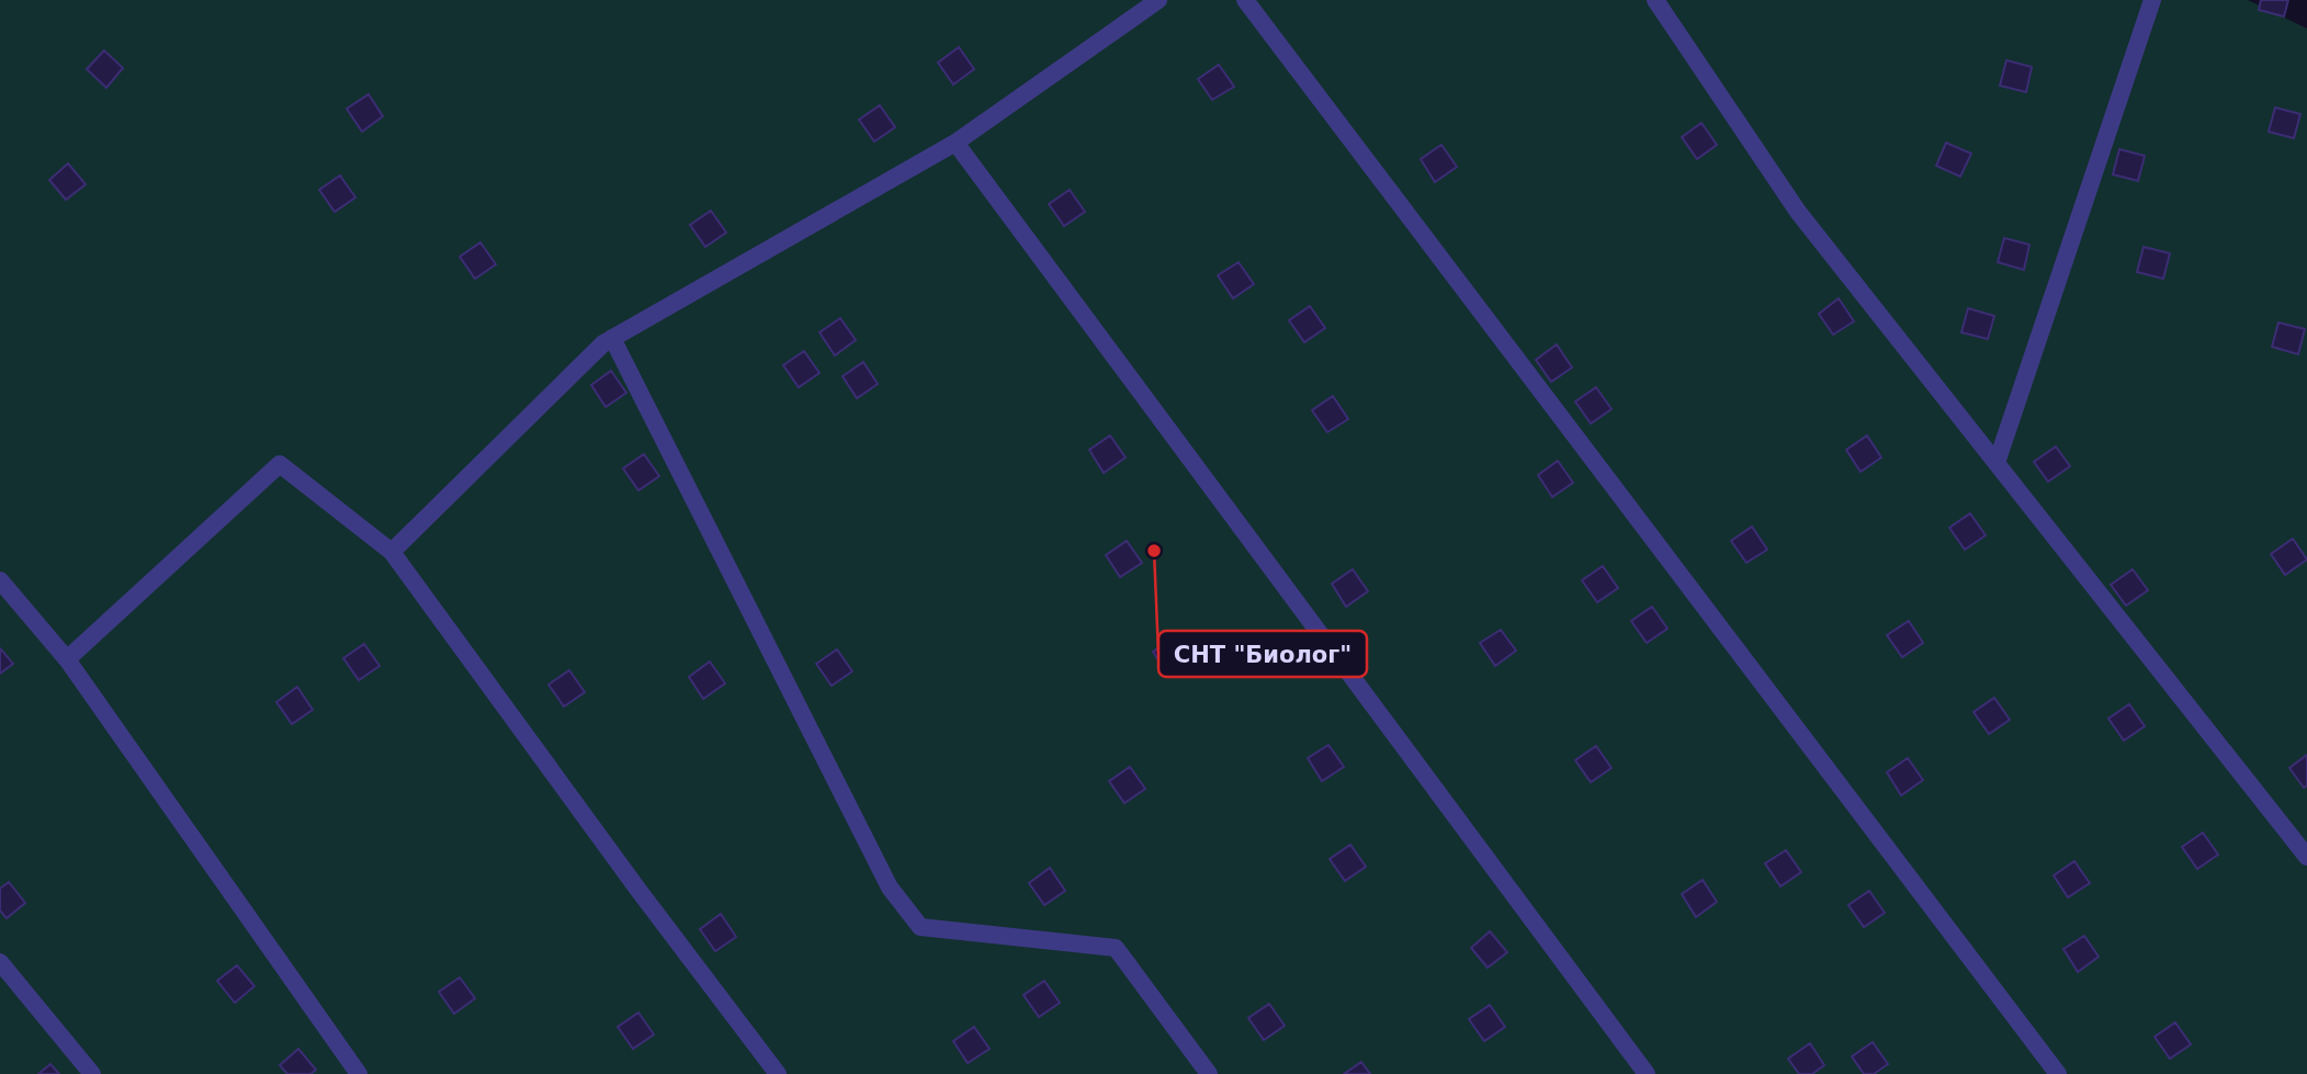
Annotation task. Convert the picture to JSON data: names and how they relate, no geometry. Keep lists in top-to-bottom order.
{
  "places": ["СНТ \"Биолог\""]
}
